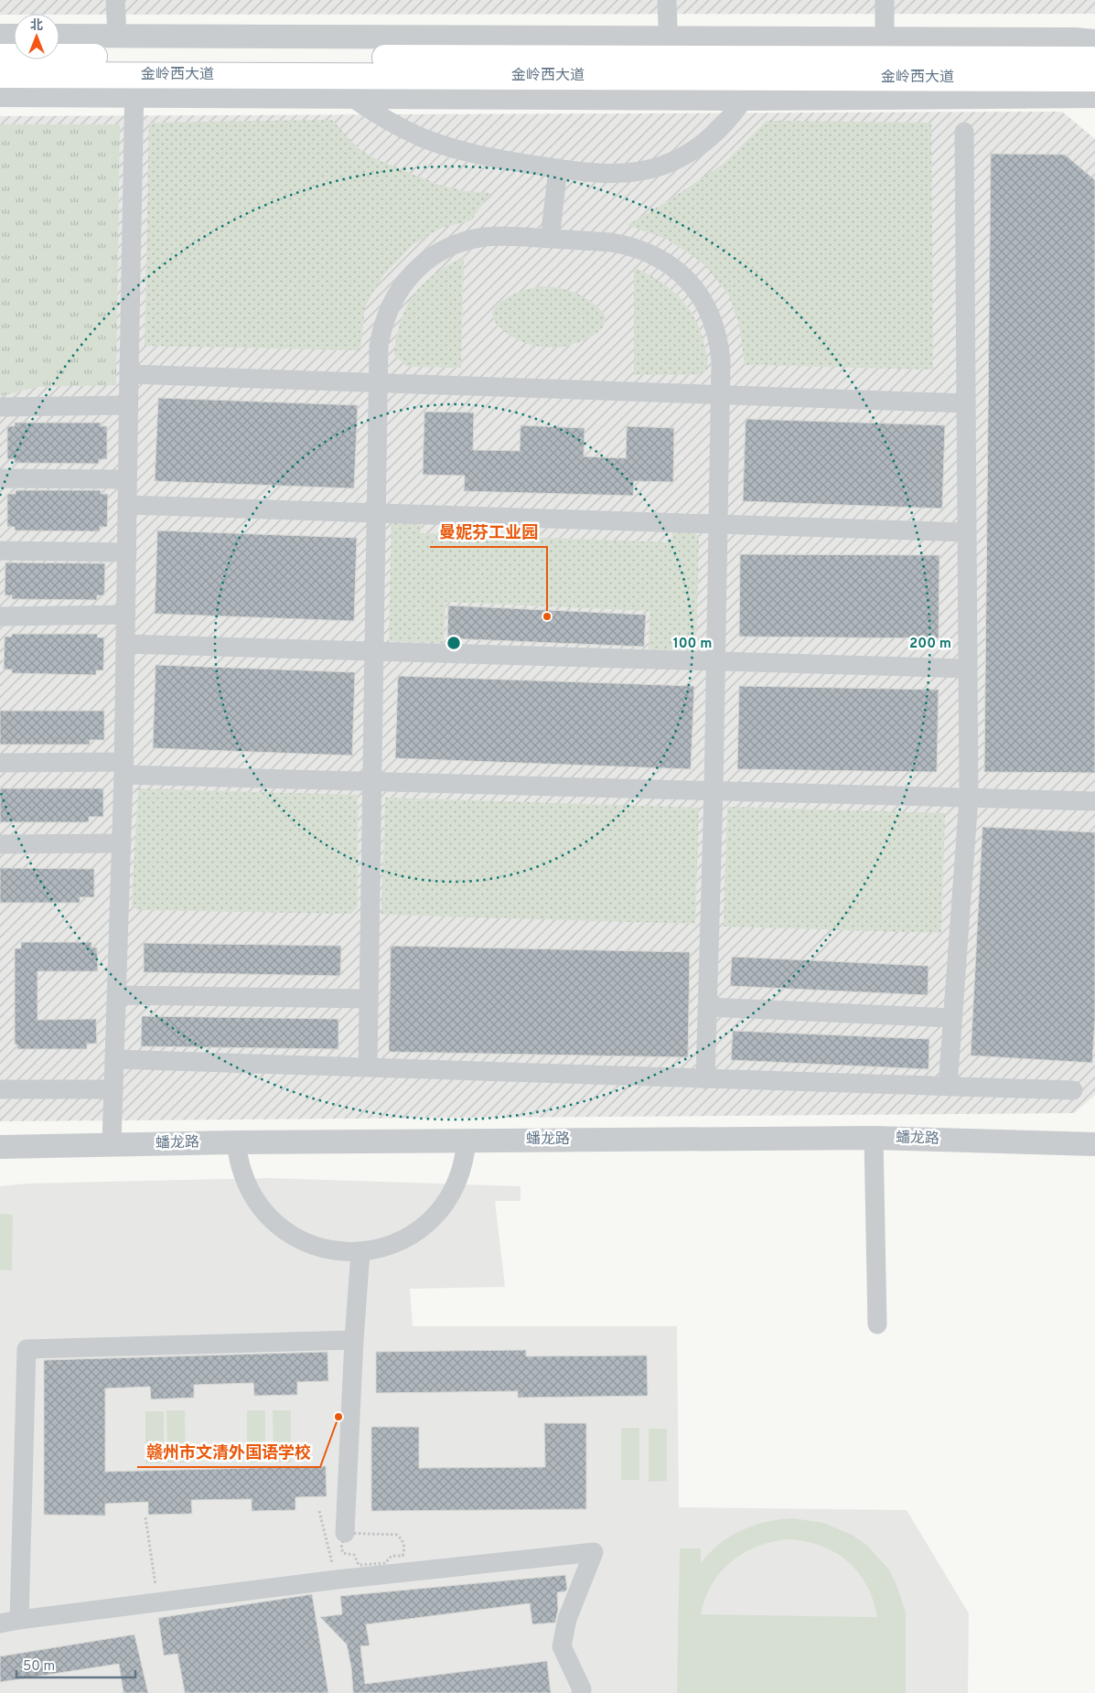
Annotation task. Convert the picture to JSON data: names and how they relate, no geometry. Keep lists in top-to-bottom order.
{
  "streets": {
    "main road": ["金岭西大道"],
    "street": ["蟠龙路"]
  },
  "places": ["曼妮芬工业园", "赣州市文清外国语学校"],
  "scale_bar": "50 m",
  "north": "top",
  "rings": ["100 m", "200 m"]
}
